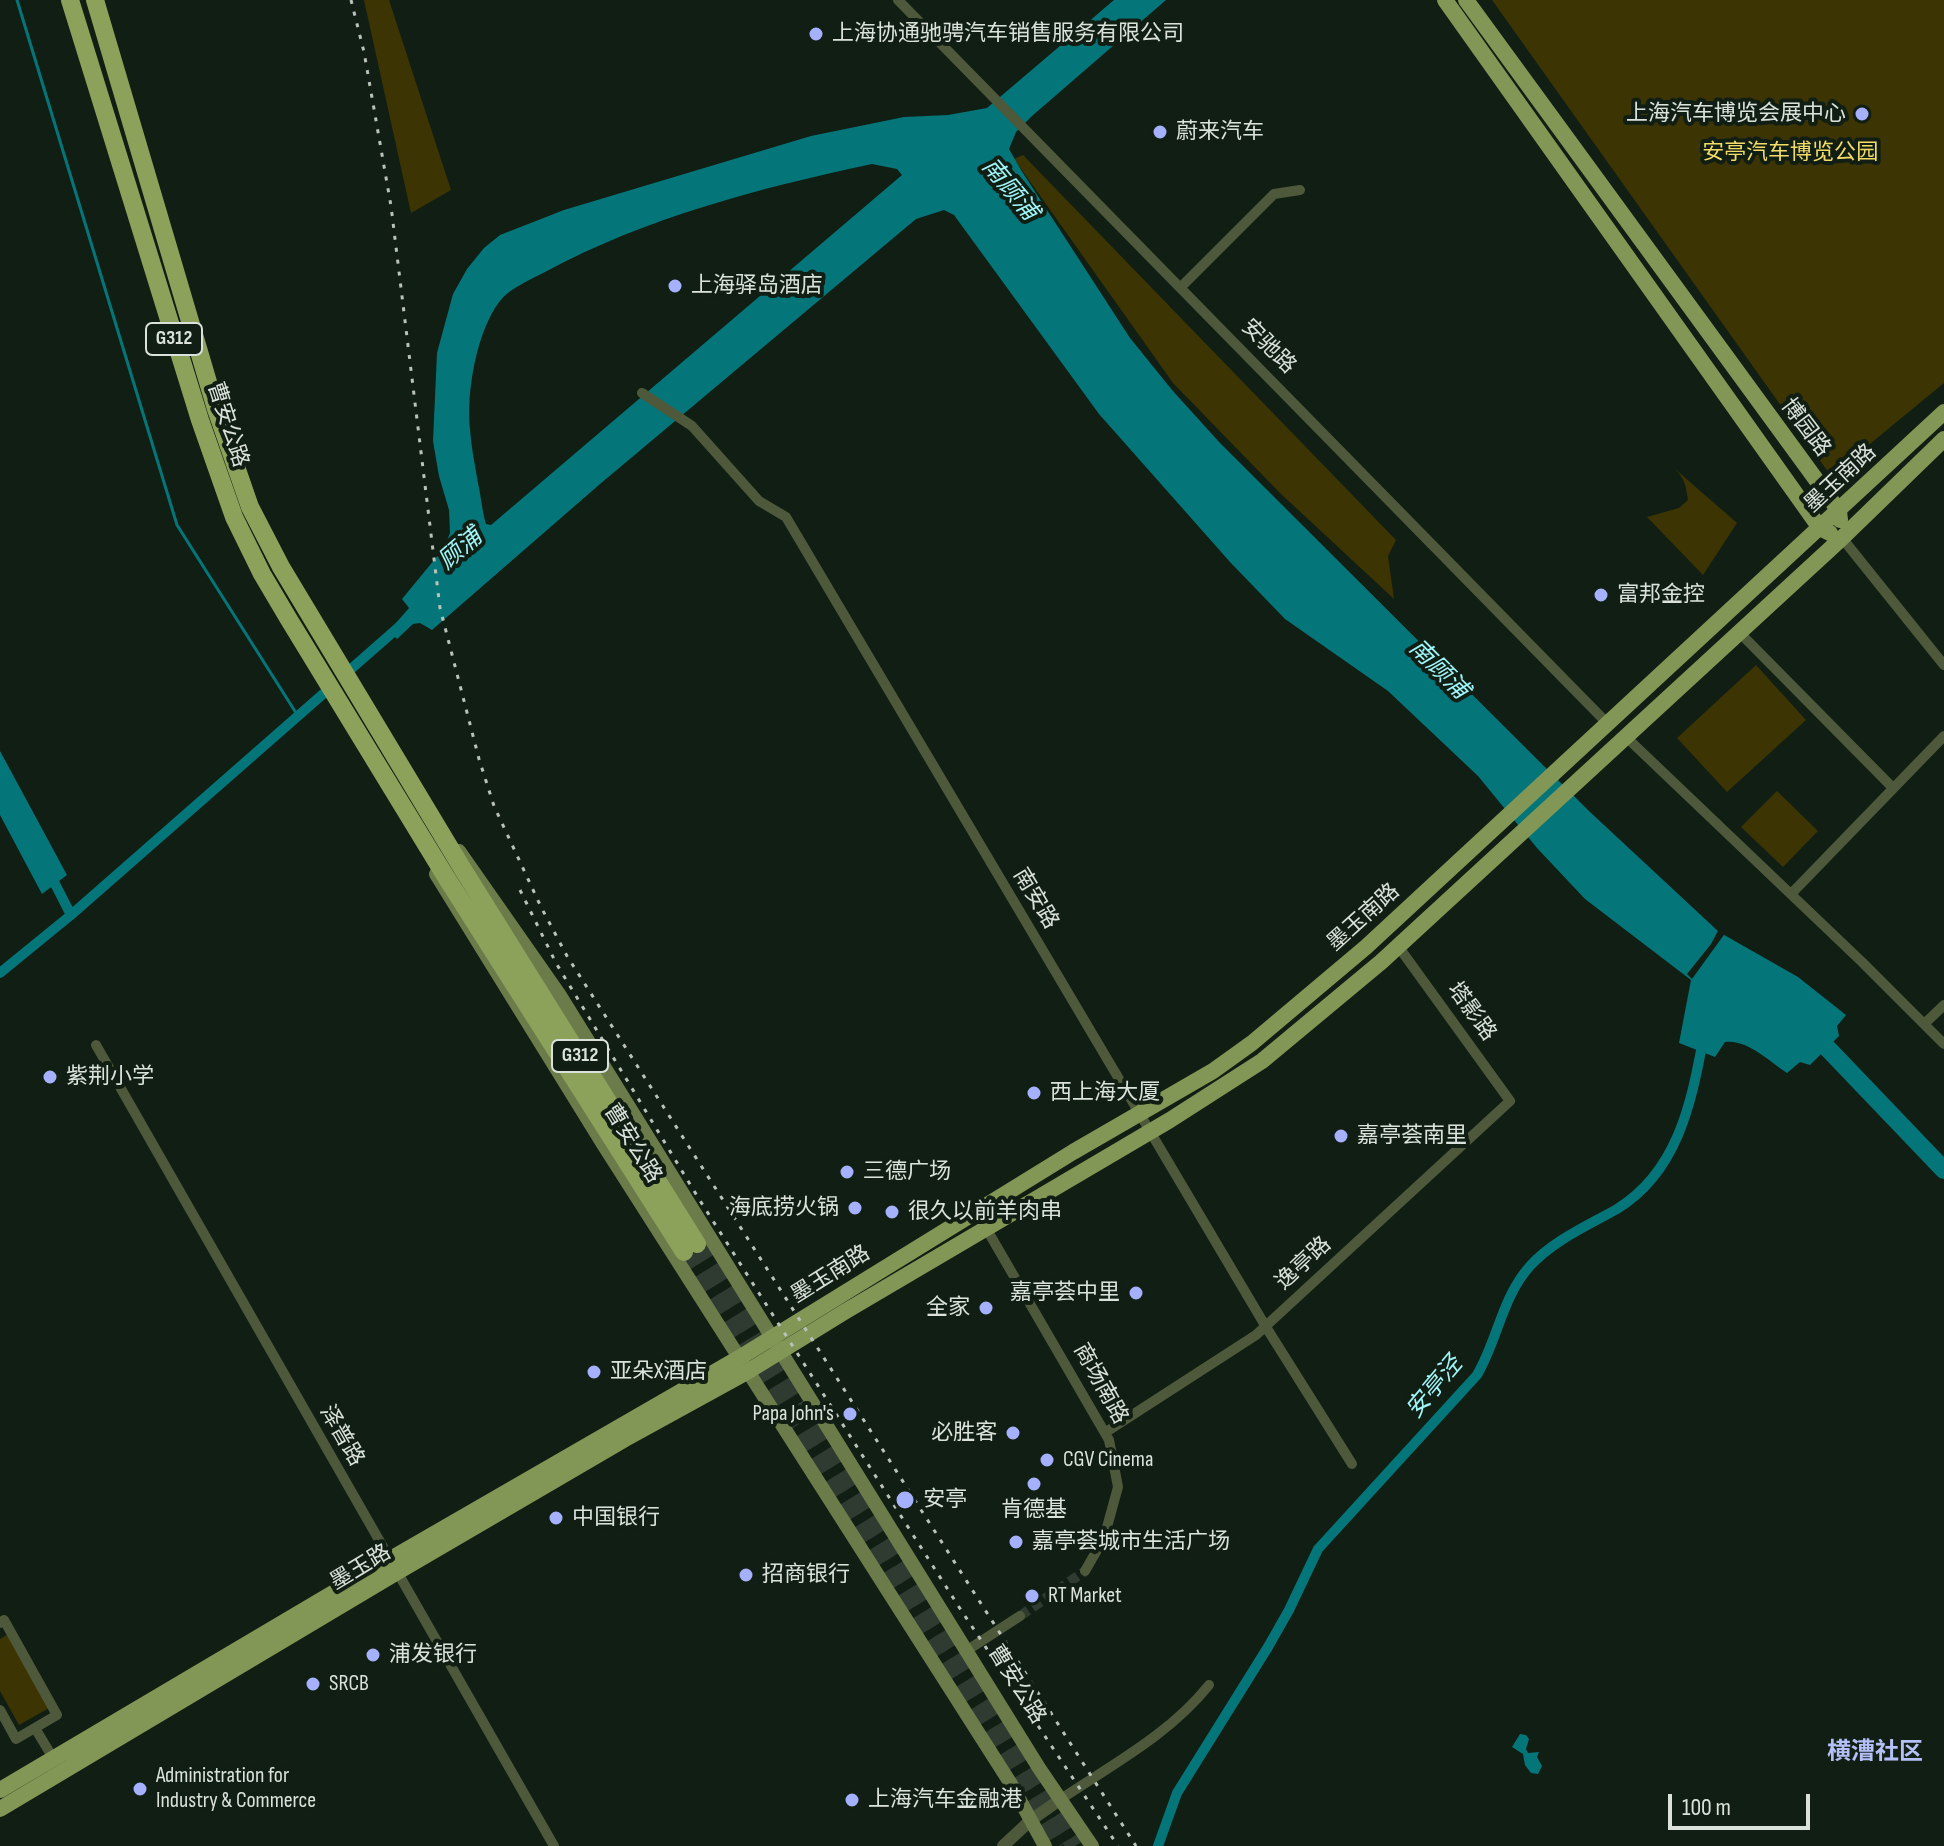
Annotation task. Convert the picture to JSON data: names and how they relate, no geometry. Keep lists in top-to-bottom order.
{
  "streets": {
    "highway": ["G312", "曹安公路"],
    "main road": ["博园路", "墨玉南路", "墨玉路"],
    "street": [
      "安驰路",
      "南安路",
      "塔影路",
      "逸亭路",
      "商场南路",
      "泽普路"
    ]
  },
  "crossings": [
    ["安驰路", "墨玉南路"],
    ["曹安公路", "墨玉南路"],
    ["曹安公路", "墨玉路"],
    ["博园路", "墨玉南路"],
    ["墨玉南路", "南安路"],
    ["墨玉南路", "塔影路"],
    ["墨玉南路", "商场南路"],
    ["墨玉南路", "墨玉路"],
    ["南安路", "逸亭路"],
    ["塔影路", "逸亭路"],
    ["逸亭路", "商场南路"],
    ["泽普路", "墨玉路"]
  ],
  "districts": ["横漕社区"],
  "water": ["南顾浦", "顾浦", "安亭泾"],
  "parks": ["安亭汽车博览公园"],
  "places": [
    "上海协通驰骋汽车销售服务有限公司",
    "上海汽车博览会展中心",
    "蔚来汽车",
    "上海驿岛酒店",
    "富邦金控",
    "紫荆小学",
    "西上海大厦",
    "嘉亭荟南里",
    "三德广场",
    "海底捞火锅",
    "很久以前羊肉串",
    "嘉亭荟中里",
    "全家",
    "亚朵X酒店",
    "Papa John's",
    "必胜客",
    "CGV Cinema",
    "肯德基",
    "安亭",
    "中国银行",
    "嘉亭荟城市生活广场",
    "招商银行",
    "RT Market",
    "浦发银行",
    "SRCB",
    "Administration for Industry & Commerce",
    "上海汽车金融港"
  ],
  "scale_bar": "100 m"
}
